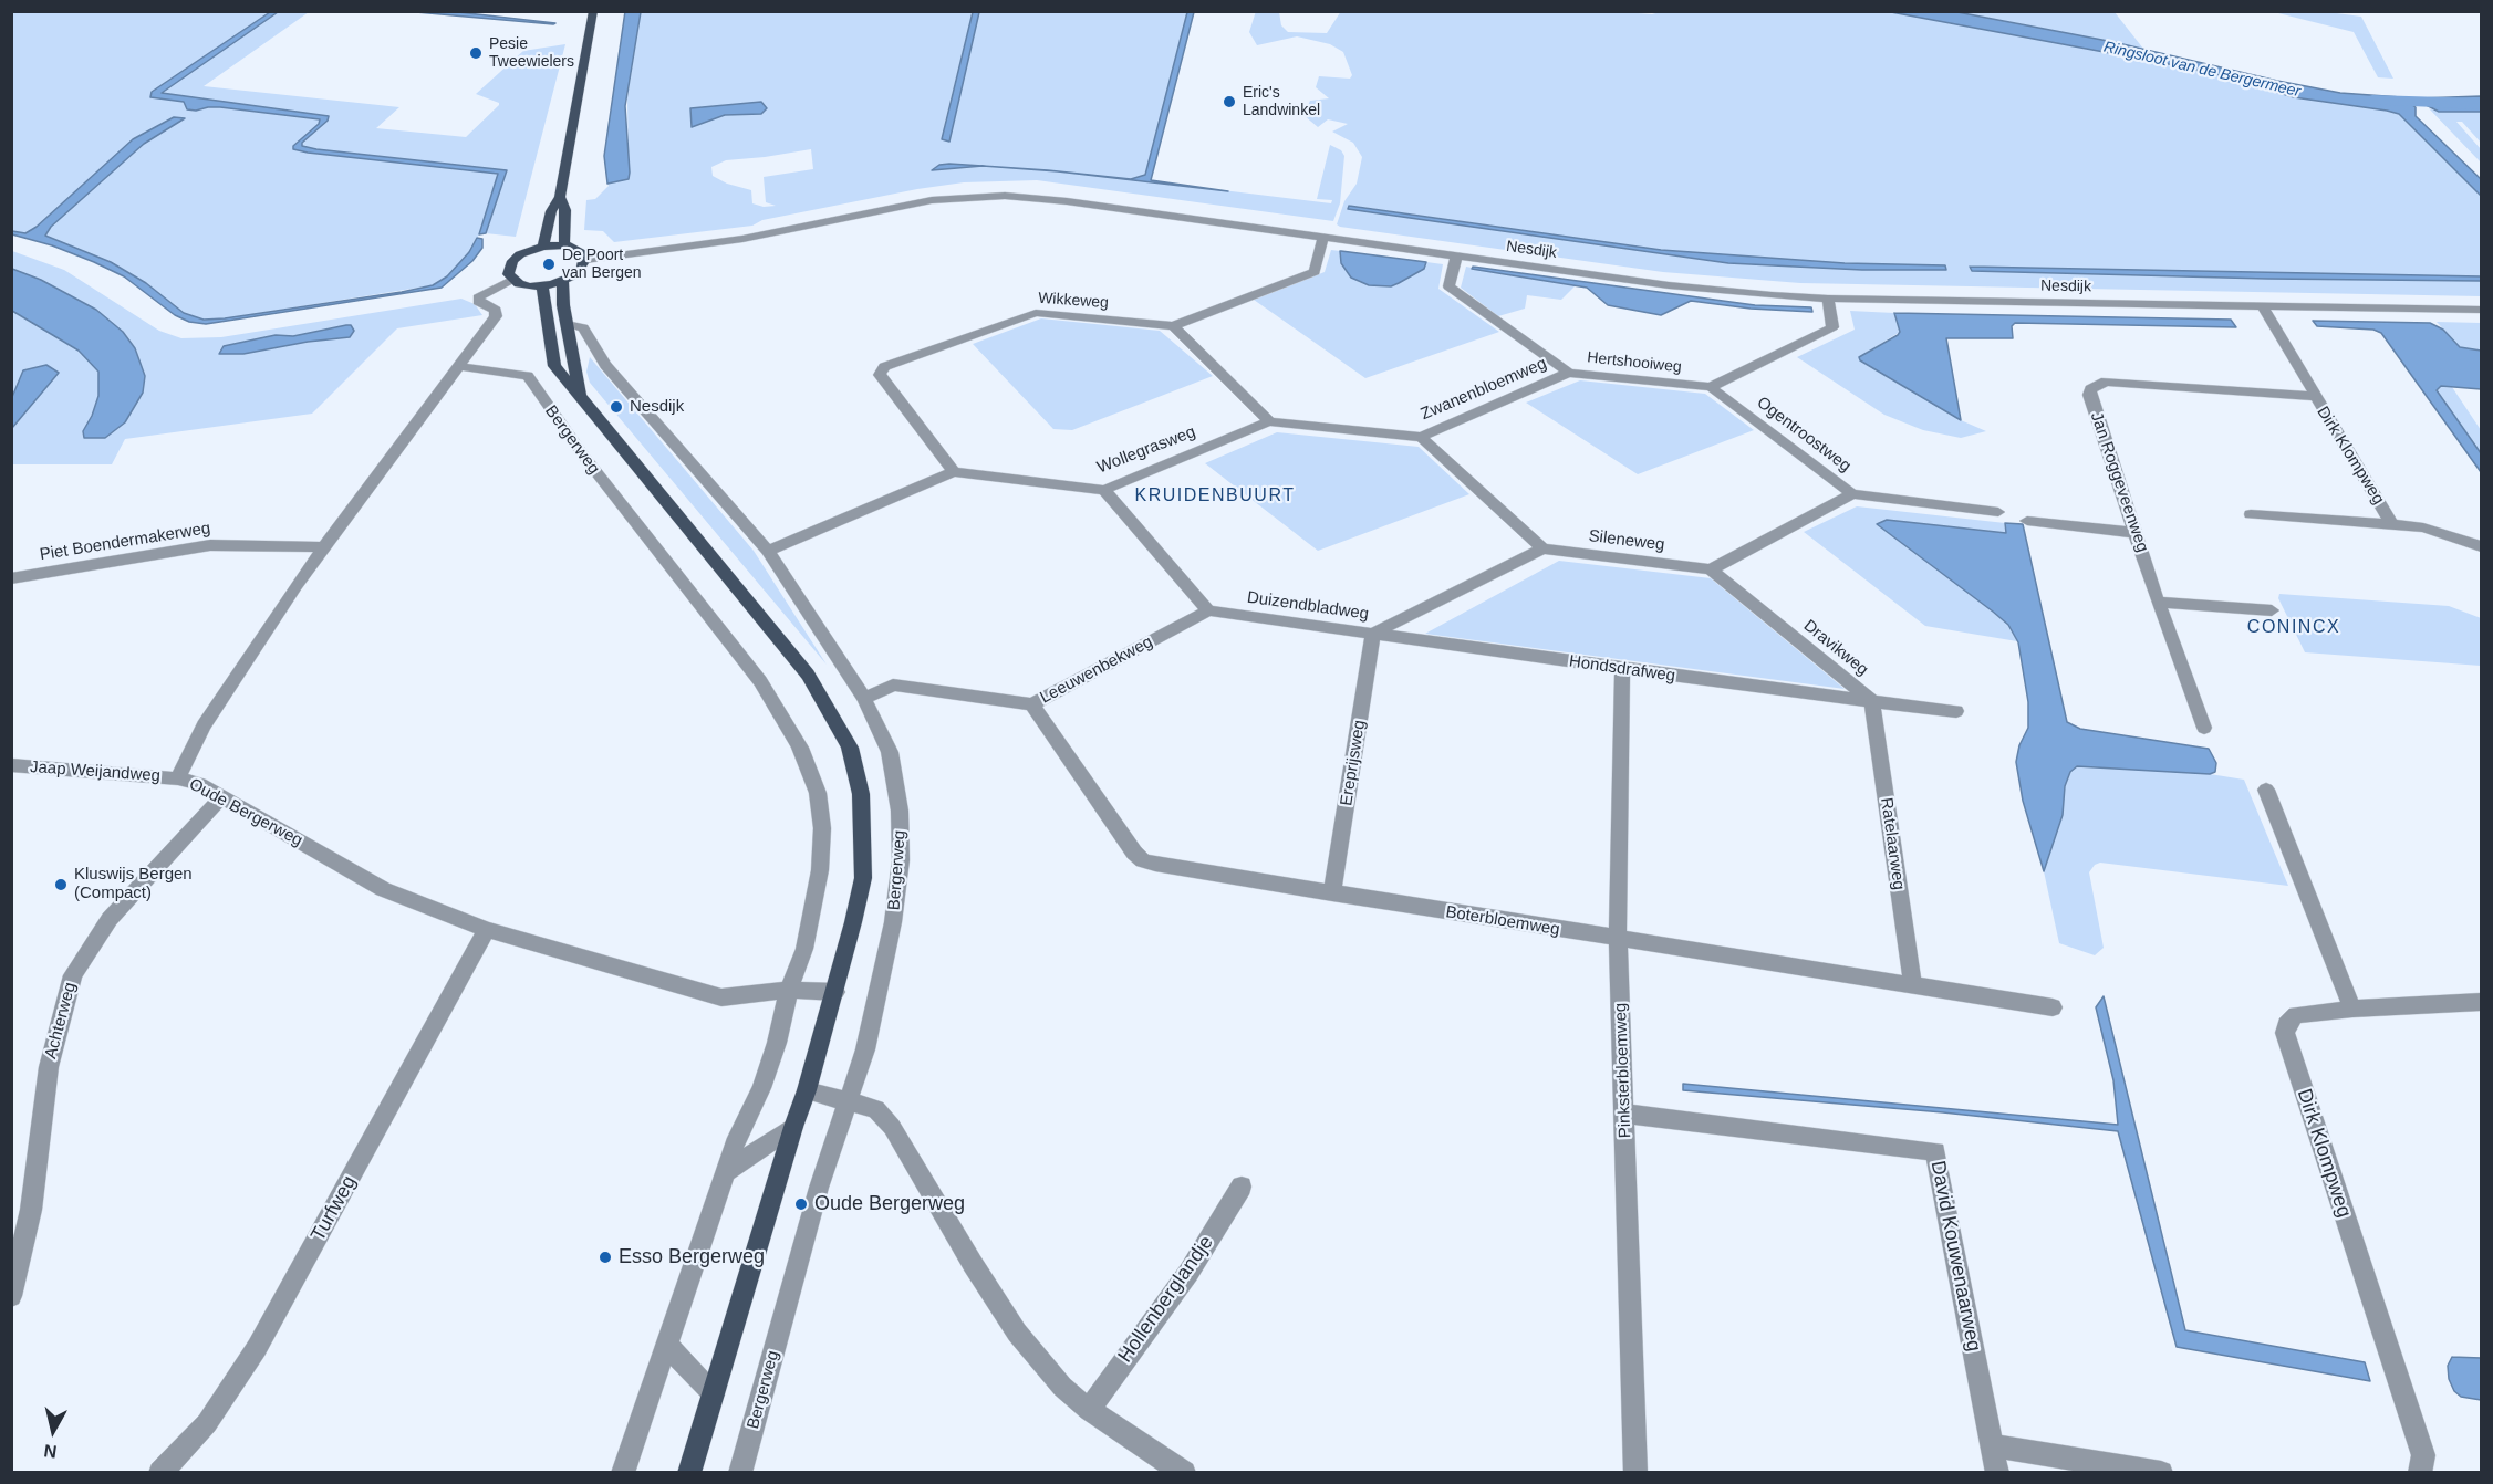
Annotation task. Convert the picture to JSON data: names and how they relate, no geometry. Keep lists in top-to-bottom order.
{
  "streets": {
    "main road": ["Bergerweg"],
    "street": [
      "Nesdijk",
      "Wikkeweg",
      "Hertshooiweg",
      "Zwanenbloemweg",
      "Ogentroostweg",
      "Wollegrasweg",
      "Dirk Klompweg",
      "Jan Roggeveenweg",
      "Sileneweg",
      "Piet Boendermakerweg",
      "Duizendbladweg",
      "Dravikweg",
      "Hondsdrafweg",
      "Leeuwenbekweg",
      "Ereprijsweg",
      "Jaap Weijandweg",
      "Oude Bergerweg",
      "Ratelaarweg",
      "Boterbloemweg",
      "Achterweg",
      "Pinksterbloemweg",
      "Turfweg",
      "David Kouwenaarweg",
      "Hollenberglandje"
    ]
  },
  "crossings": [
    ["Nesdijk", "Wikkeweg"],
    ["Nesdijk", "Hertshooiweg"],
    ["Nesdijk", "Dirk Klompweg"],
    ["Wikkeweg", "Wollegrasweg"],
    ["Hertshooiweg", "Zwanenbloemweg"],
    ["Hertshooiweg", "Ogentroostweg"],
    ["Zwanenbloemweg", "Wollegrasweg"],
    ["Bergerweg", "Leeuwenbekweg"],
    ["Bergerweg", "Oude Bergerweg"],
    ["Dirk Klompweg", "Jan Roggeveenweg"],
    ["Sileneweg", "Duizendbladweg"],
    ["Sileneweg", "Dravikweg"],
    ["Piet Boendermakerweg", "Oude Bergerweg"],
    ["Duizendbladweg", "Hondsdrafweg"],
    ["Duizendbladweg", "Leeuwenbekweg"],
    ["Duizendbladweg", "Ereprijsweg"],
    ["Dravikweg", "Hondsdrafweg"],
    ["Dravikweg", "Ratelaarweg"],
    ["Hondsdrafweg", "Ereprijsweg"],
    ["Hondsdrafweg", "Ratelaarweg"],
    ["Hondsdrafweg", "Pinksterbloemweg"],
    ["Leeuwenbekweg", "Boterbloemweg"],
    ["Ereprijsweg", "Boterbloemweg"],
    ["Jaap Weijandweg", "Oude Bergerweg"],
    ["Oude Bergerweg", "Achterweg"],
    ["Oude Bergerweg", "Turfweg"],
    ["Ratelaarweg", "Boterbloemweg"],
    ["Boterbloemweg", "Pinksterbloemweg"],
    ["Pinksterbloemweg", "David Kouwenaarweg"]
  ],
  "districts": ["KRUIDENBUURT", "CONINCX"],
  "water": ["Ringsloot van de Bergermeer"],
  "places": [
    "Pesie Tweewielers",
    "Eric's Landwinkel",
    "De Poort van Bergen",
    "Nesdijk",
    "Kluswijs Bergen (Compact)",
    "Oude Bergerweg",
    "Esso Bergerweg"
  ],
  "north": "bottom"
}
